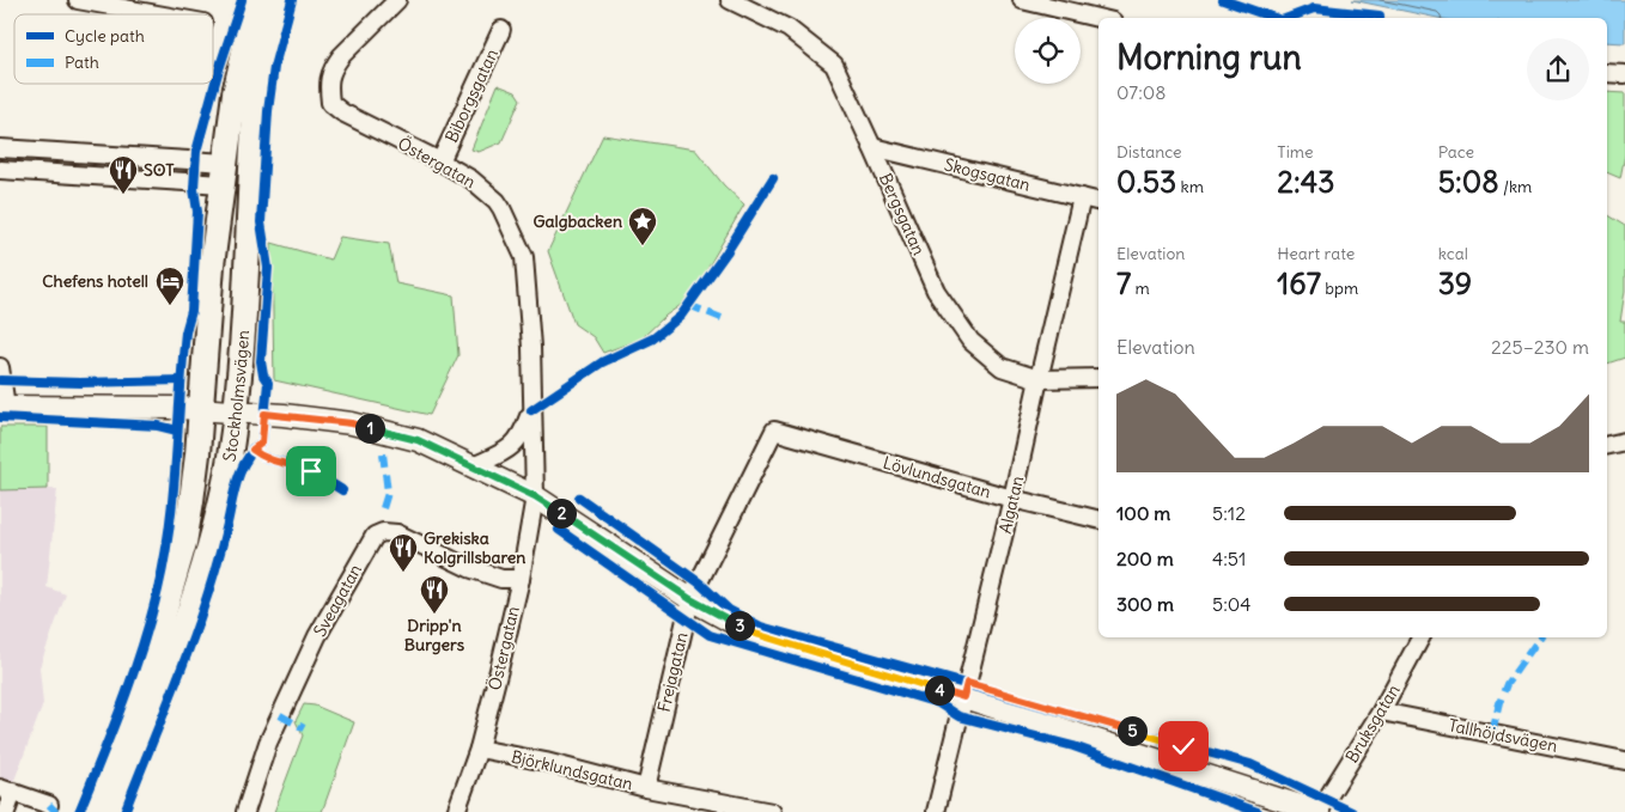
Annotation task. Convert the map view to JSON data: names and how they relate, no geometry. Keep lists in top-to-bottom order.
{
  "streets": {
    "main road": ["Stockholmsvägen"],
    "street": [
      "Biborgsgatan",
      "Östergatan",
      "Skogsgatan",
      "Bergsgatan",
      "Lövlundsgatan",
      "Algatan",
      "Sveagatan",
      "Frejagatan",
      "Bruksgatan",
      "Tallhöjdsvägen",
      "Björklundsgatan"
    ]
  },
  "crossings": [
    ["Biborgsgatan", "Östergatan"],
    ["Östergatan", "Sveagatan"],
    ["Östergatan", "Björklundsgatan"],
    ["Skogsgatan", "Bergsgatan"],
    ["Skogsgatan", "Algatan"],
    ["Bergsgatan", "Algatan"],
    ["Lövlundsgatan", "Algatan"],
    ["Lövlundsgatan", "Frejagatan"],
    ["Frejagatan", "Björklundsgatan"],
    ["Bruksgatan", "Tallhöjdsvägen"]
  ],
  "places": {
    "restaurant": ["SOT", "Grekiska Kolgrillsbaren", "Dripp'n Burgers"],
    "place": ["Galgbacken"],
    "hotel": ["Chefens hotell"]
  },
  "legend": ["Cycle path", "Path"],
  "page": {
    "heading": ["Morning run", "07:08"],
    "stats": [
      ["Distance", "0.53 km"],
      ["Time", "2:43"],
      ["Pace", "5:08 /km"],
      ["Elevation", "7 m"],
      ["Heart rate", "167 bpm"],
      ["kcal", "39"]
    ],
    "chart": ["Elevation", "225–230 m"],
    "pins": [
      "1",
      "2",
      "3",
      "4",
      "5"
    ],
    "list": [
      {
        "name": "100 m",
        "note": "5:12"
      },
      {
        "name": "200 m",
        "note": "4:51"
      },
      {
        "name": "300 m",
        "note": "5:04"
      }
    ]
  }
}
